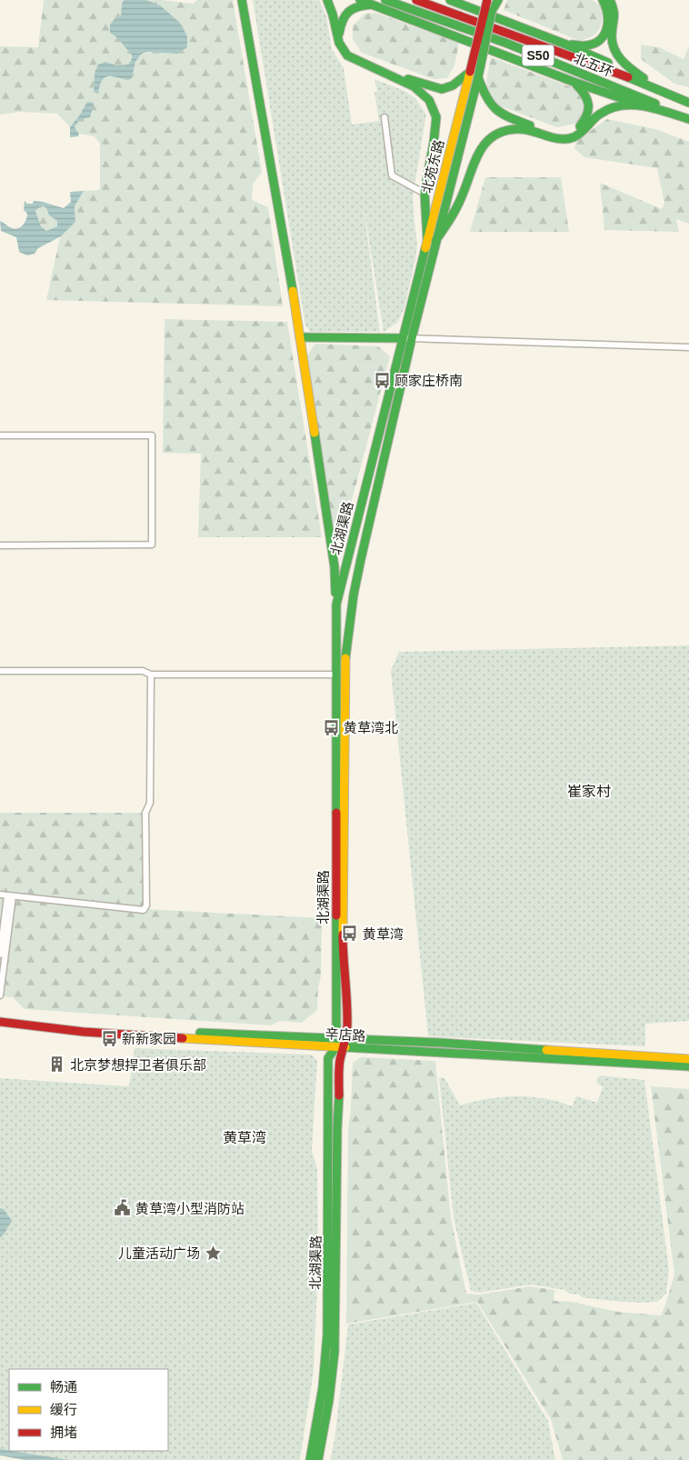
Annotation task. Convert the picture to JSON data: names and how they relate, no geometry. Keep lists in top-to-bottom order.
{
  "streets": {
    "main road": [
      "S50",
      "北五环",
      "北苑东路",
      "北湖渠路",
      "辛店路"
    ]
  },
  "crossings": [
    ["北苑东路", "北湖渠路"],
    ["北湖渠路", "辛店路"]
  ],
  "districts": ["崔家村", "黄草湾"],
  "places": {
    "bus stop": [
      "顾家庄桥南",
      "黄草湾北",
      "黄草湾",
      "新新家园"
    ],
    "building": ["北京梦想捍卫者俱乐部"],
    "public building": ["黄草湾小型消防站"],
    "place": ["儿童活动广场"]
  },
  "legend": ["畅通", "缓行", "拥堵"]
}
